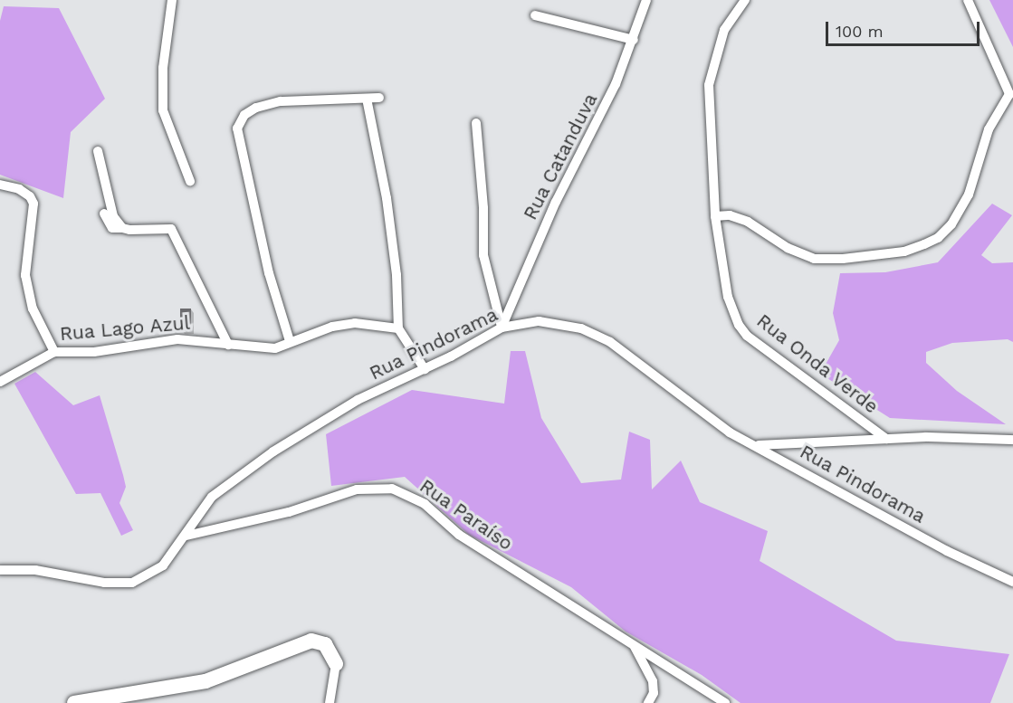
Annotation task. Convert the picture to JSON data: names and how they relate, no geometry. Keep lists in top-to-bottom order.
{
  "streets": {
    "street": [
      "Rua Catanduva",
      "Rua Lago Azul",
      "Rua Pindorama",
      "Rua Onda Verde",
      "Rua Paraíso"
    ]
  },
  "crossings": [
    ["Rua Catanduva", "Rua Pindorama"],
    ["Rua Pindorama", "Rua Paraíso"]
  ],
  "scale_bar": "100 m"
}
